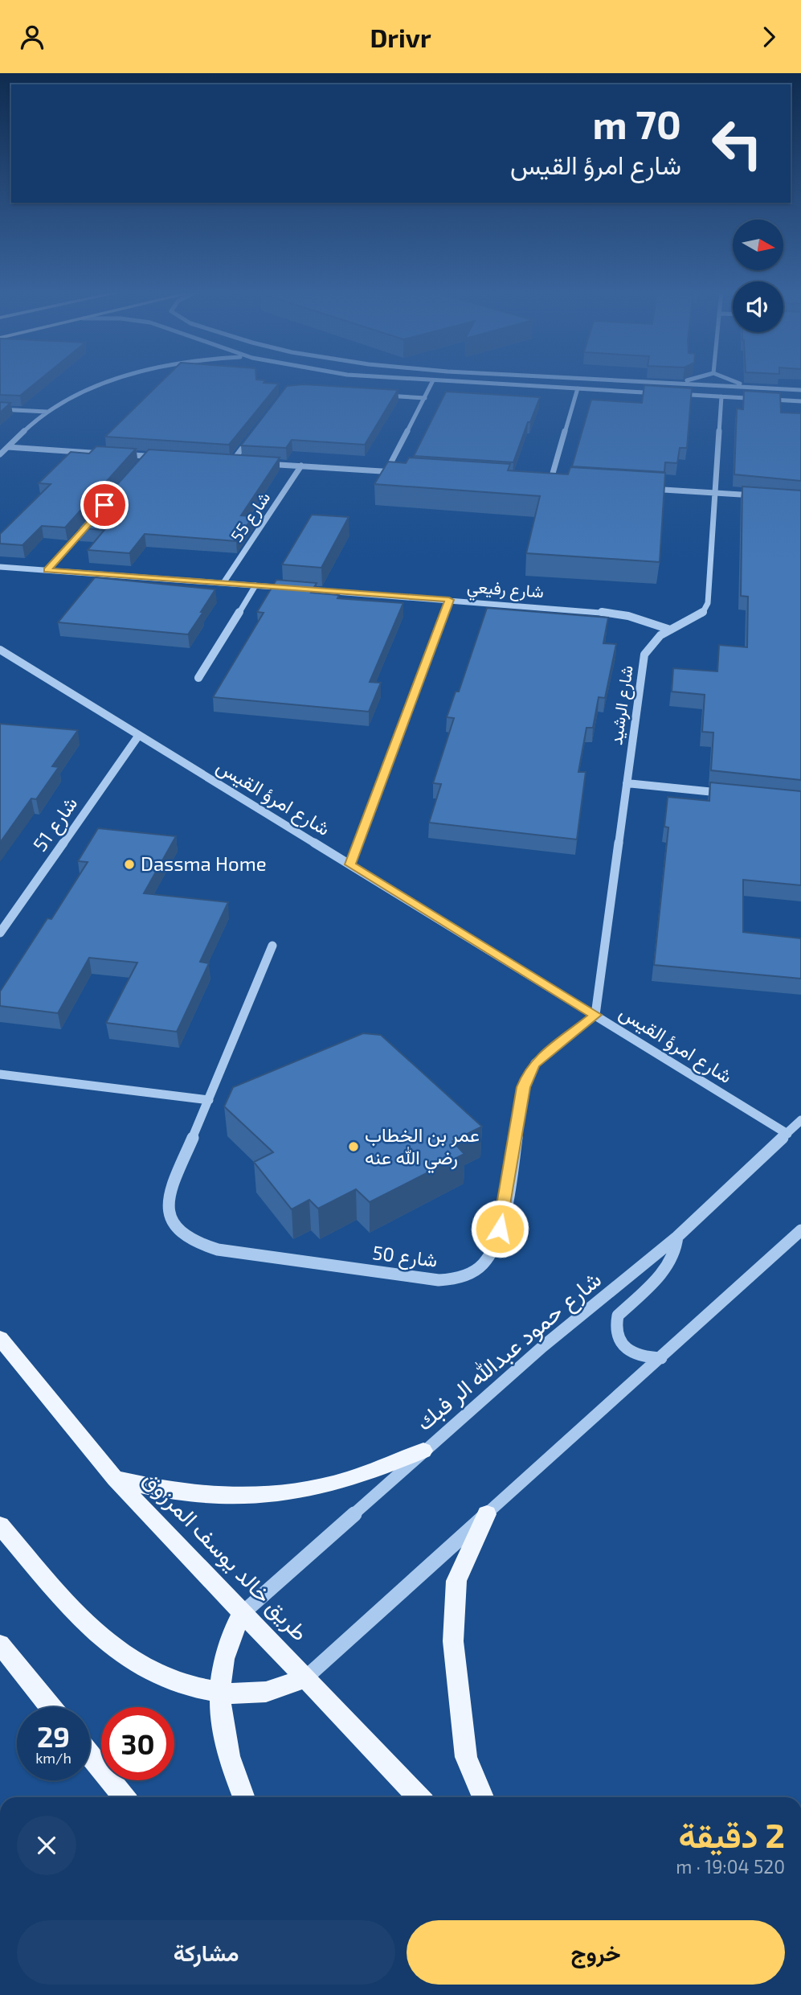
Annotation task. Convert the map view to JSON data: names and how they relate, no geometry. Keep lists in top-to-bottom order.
{
  "streets": {
    "main road": ["طريق خالد يوسف المرزوق"],
    "street": [
      "شارع 55",
      "شارع رفيعي",
      "شارع الرشيد",
      "شارع امرؤ القيس",
      "شارع 51",
      "شارع 50",
      "شارع حمود عبدالله الر فبك"
    ]
  },
  "crossings": [
    ["شارع 55", "شارع رفيعي"],
    ["شارع رفيعي", "شارع الرشيد"],
    ["شارع الرشيد", "شارع امرؤ القيس"],
    ["شارع الرشيد", "شارع 50"],
    ["شارع امرؤ القيس", "شارع 51"],
    ["شارع امرؤ القيس", "شارع 50"],
    ["شارع امرؤ القيس", "شارع حمود عبدالله الر فبك"],
    ["شارع حمود عبدالله الر فبك", "طريق خالد يوسف المرزوق"]
  ],
  "places": ["Dassma Home", "عمر بن الخطاب رضي الله عنه"],
  "north": "right",
  "page": {
    "header": "Drivr",
    "turn": ["70 m", "شارع امرؤ القيس"],
    "speed": "29 km/h",
    "limit": "30",
    "heading": ["2 دقيقة", "520 m · 19:04"],
    "buttons": ["خروج", "مشاركة"]
  }
}
